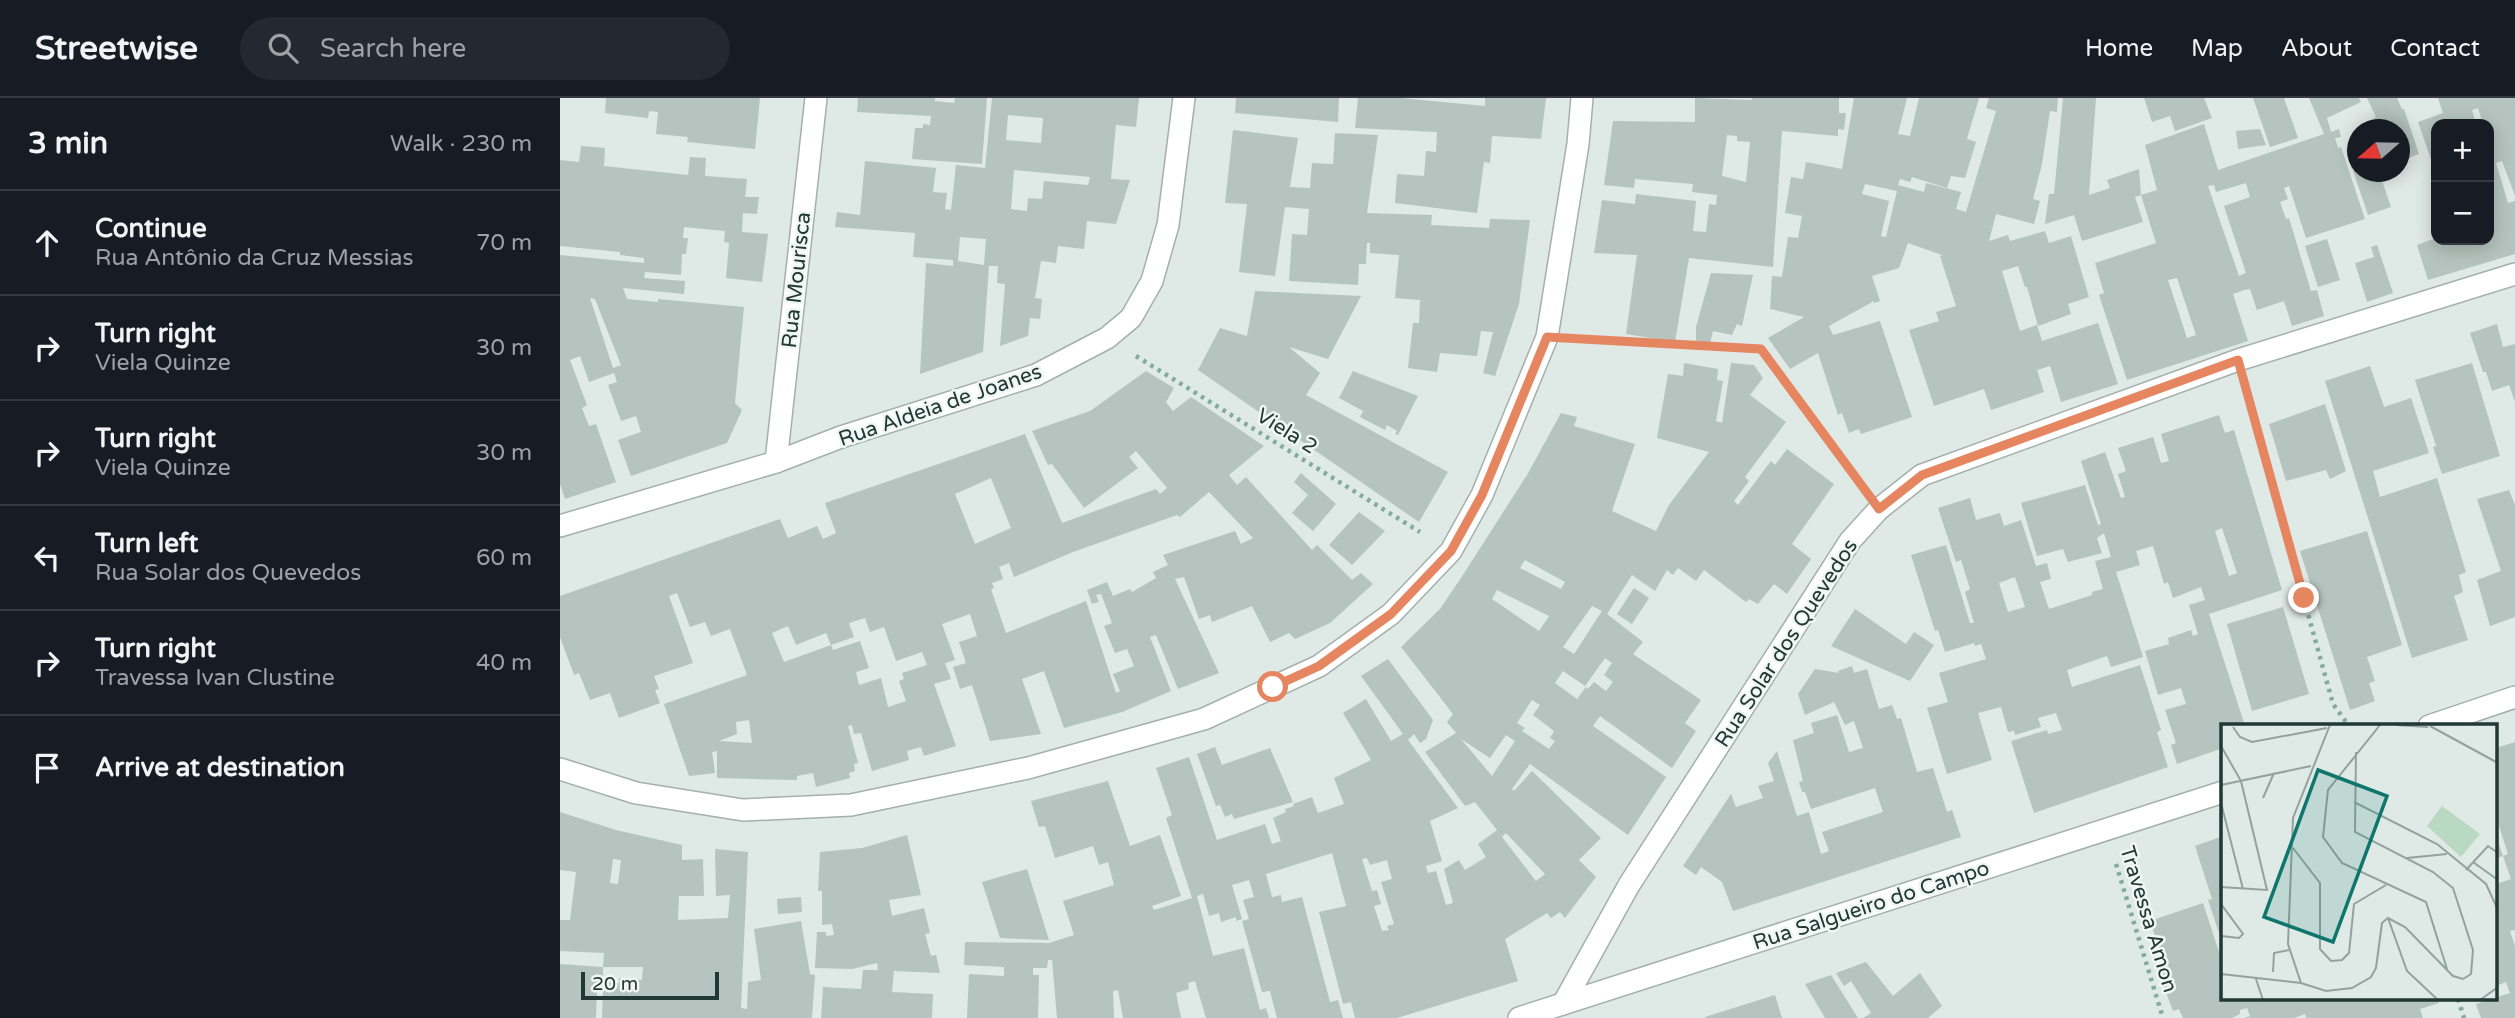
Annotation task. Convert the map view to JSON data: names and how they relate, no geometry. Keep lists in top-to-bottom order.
{
  "streets": {
    "street": [
      "Rua Mourisca",
      "Rua Aldeia de Joanes",
      "Rua Solar dos Quevedos",
      "Rua Salgueiro do Campo"
    ],
    "path": ["Viela 2", "Travessa Amon"]
  },
  "crossings": [
    ["Rua Mourisca", "Rua Aldeia de Joanes"],
    ["Rua Aldeia de Joanes", "Viela 2"],
    ["Rua Solar dos Quevedos", "Rua Salgueiro do Campo"],
    ["Rua Salgueiro do Campo", "Travessa Amon"]
  ],
  "scale_bar": "20 m",
  "north": "left",
  "page": {
    "header": "Streetwise",
    "search": "Search here",
    "nav": [
      "Home",
      "Map",
      "About",
      "Contact"
    ],
    "heading": ["3 min", "Walk · 230 m"],
    "map_buttons": ["+", "−"],
    "list": [
      ["Continue", "Rua Antônio da Cruz Messias", "70 m"],
      ["Turn right", "Viela Quinze", "30 m"],
      ["Turn right", "Viela Quinze", "30 m"],
      ["Turn left", "Rua Solar dos Quevedos", "60 m"],
      ["Turn right", "Travessa Ivan Clustine", "40 m"],
      "Arrive at destination"
    ],
    "scale": "20 m"
  }
}
